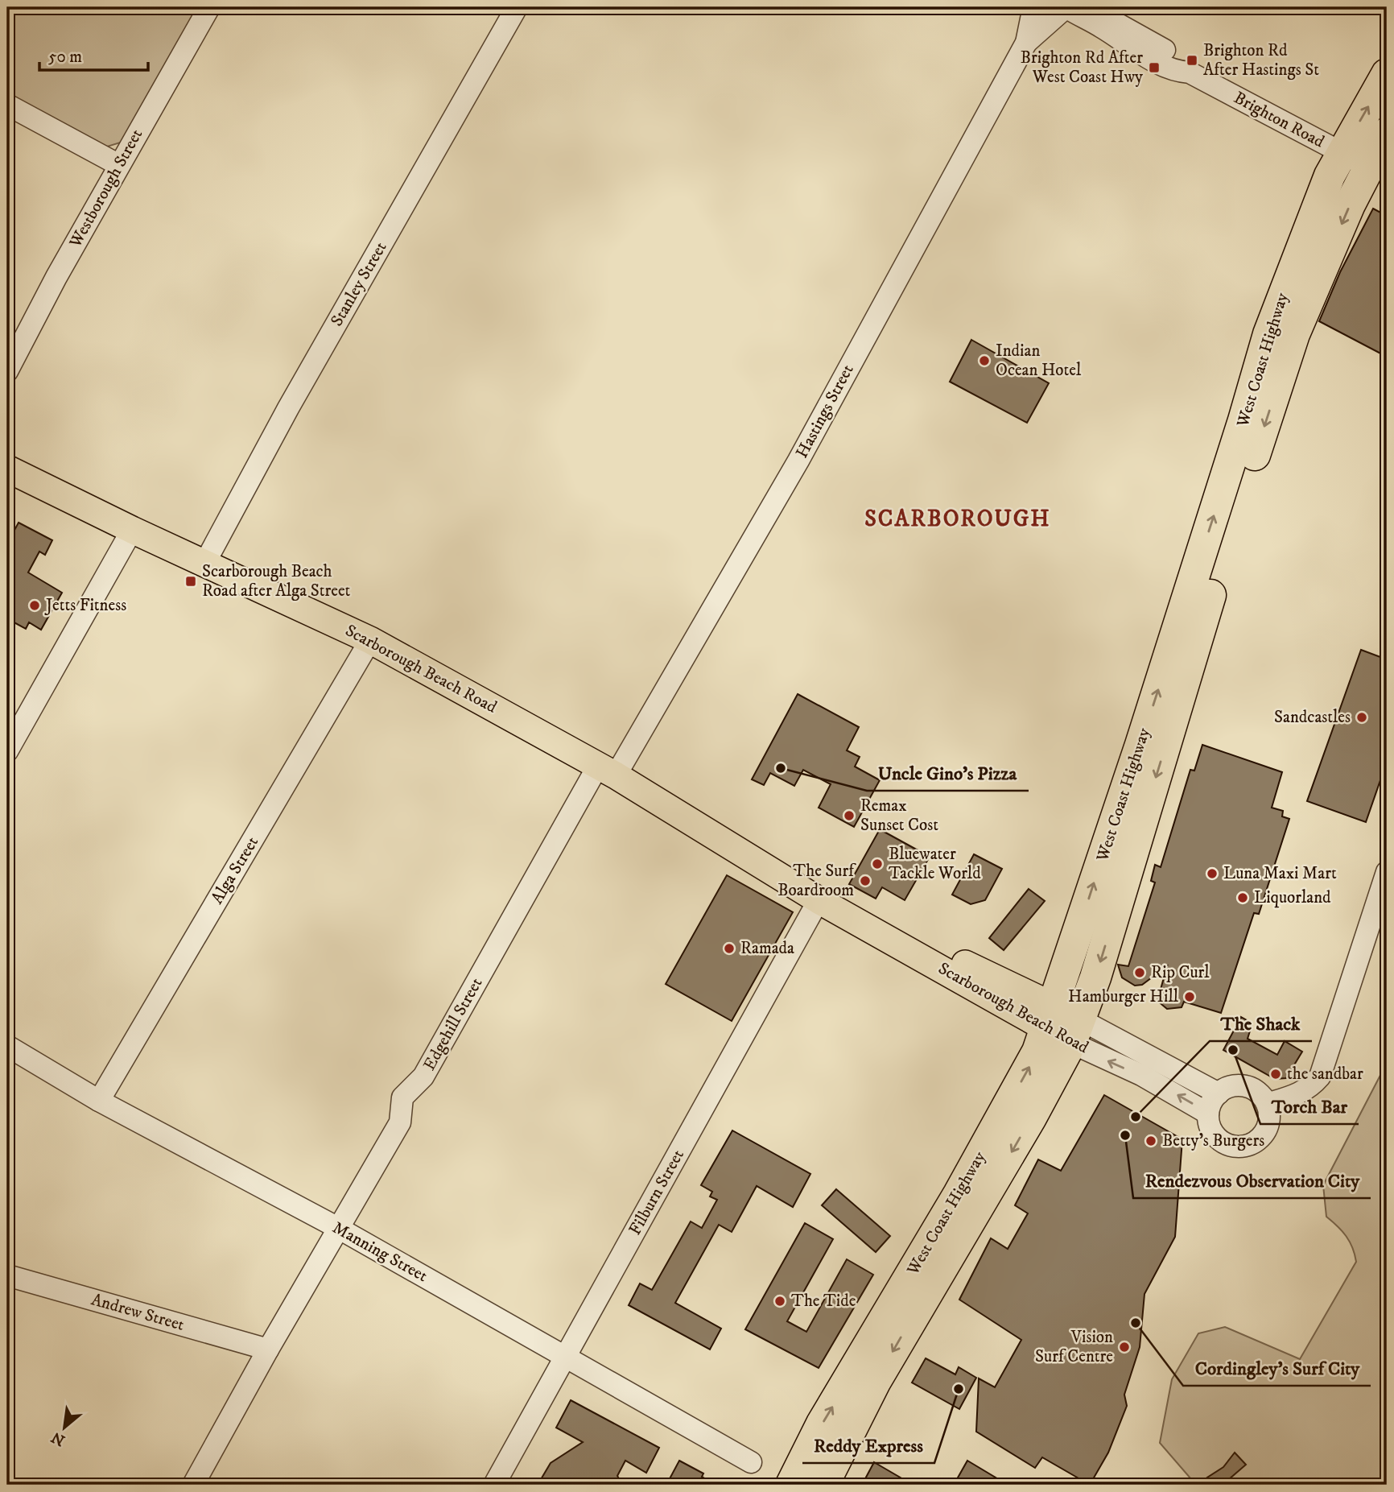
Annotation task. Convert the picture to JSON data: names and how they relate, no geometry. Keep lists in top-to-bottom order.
{
  "streets": {
    "highway": ["West Coast Highway"],
    "main road": ["Scarborough Beach Road"],
    "street": [
      "Brighton Road",
      "Westborough Street",
      "Stanley Street",
      "Hastings Street",
      "Alga Street",
      "Edgehill Street",
      "Filburn Street",
      "Manning Street",
      "Andrew Street"
    ]
  },
  "crossings": [
    ["Brighton Road", "West Coast Highway"],
    ["Brighton Road", "Hastings Street"],
    ["Stanley Street", "Scarborough Beach Road"],
    ["West Coast Highway", "Scarborough Beach Road"],
    ["Hastings Street", "Scarborough Beach Road"],
    ["Hastings Street", "Edgehill Street"],
    ["Scarborough Beach Road", "Alga Street"],
    ["Scarborough Beach Road", "Edgehill Street"],
    ["Scarborough Beach Road", "Filburn Street"],
    ["Alga Street", "Manning Street"],
    ["Edgehill Street", "Manning Street"],
    ["Edgehill Street", "Andrew Street"],
    ["Filburn Street", "Manning Street"]
  ],
  "districts": ["SCARBOROUGH"],
  "places": {
    "transit": ["Brighton Rd After Hastings St", "Brighton Rd After West Coast Hwy", "Scarborough Beach Road after Alga Street"],
    "other": [
      "Indian Ocean Hotel",
      "Jetts Fitness",
      "Sandcastles",
      "Uncle Gino's Pizza",
      "Remax Sunset Cost",
      "Bluewater Tackle World",
      "Luna Maxi Mart",
      "The Surf Boardroom",
      "Liquorland",
      "Ramada",
      "Rip Curl",
      "Hamburger Hill",
      "Torch Bar",
      "the sandbar",
      "The Shack",
      "Rendezvous Observation City",
      "Betty's Burgers",
      "The Tide",
      "Cordingley's Surf City",
      "Vision Surf Centre",
      "Reddy Express"
    ]
  },
  "scale_bar": "50 m",
  "north": "bottom left"
}
